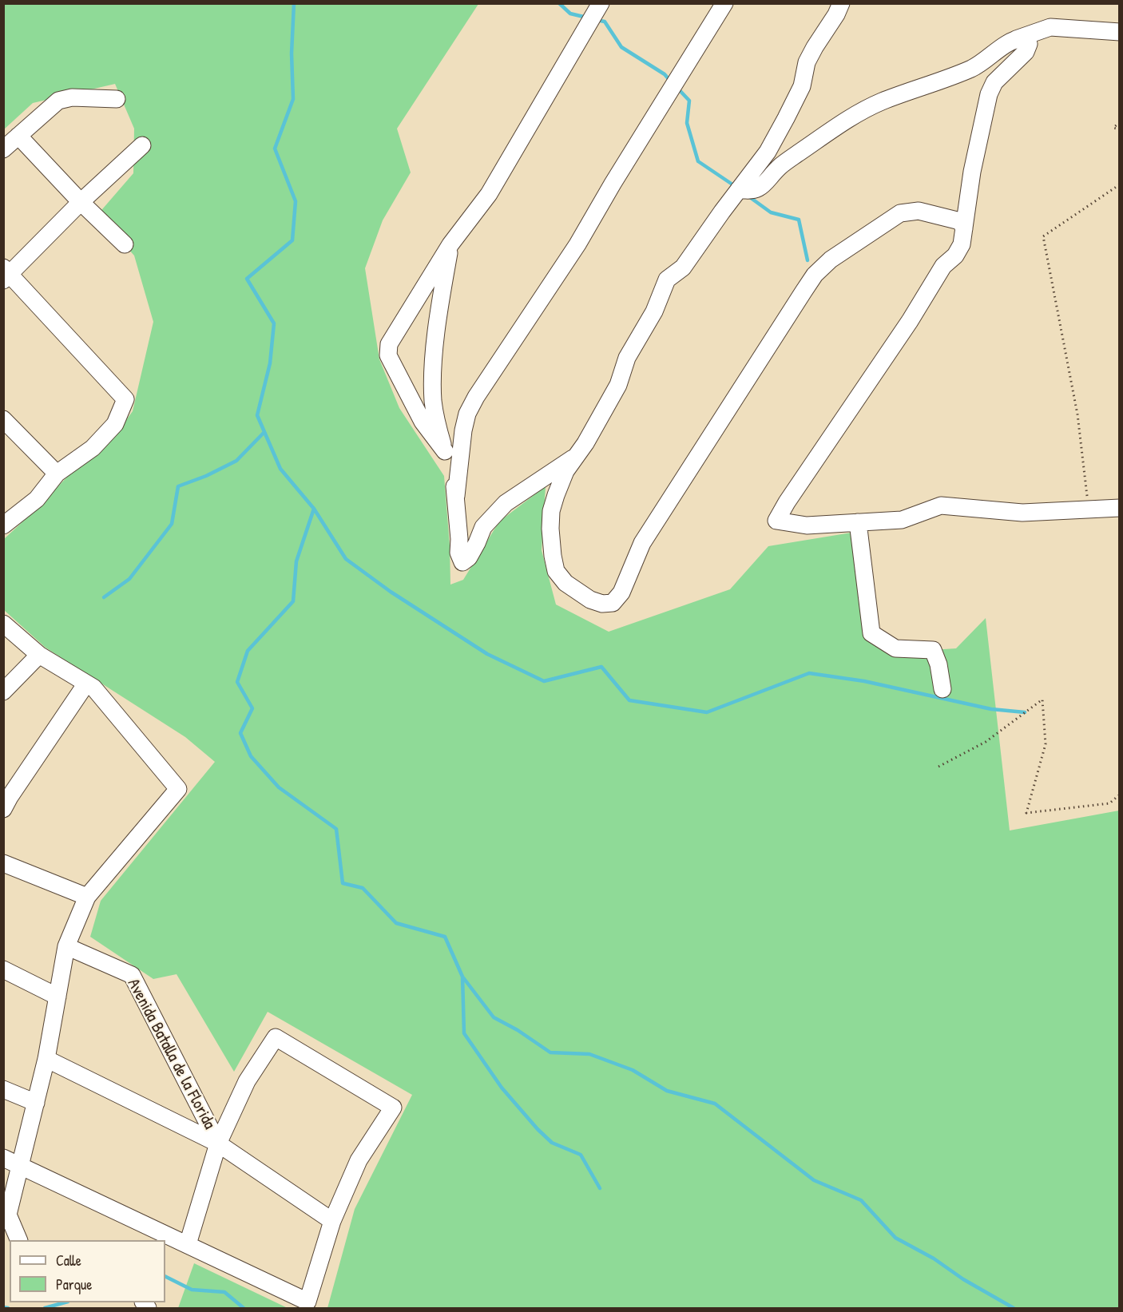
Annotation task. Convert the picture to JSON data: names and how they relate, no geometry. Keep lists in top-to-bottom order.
{
  "streets": {
    "street": ["Avenida Batalla de la Florida"]
  },
  "legend": ["Calle", "Parque"]
}
